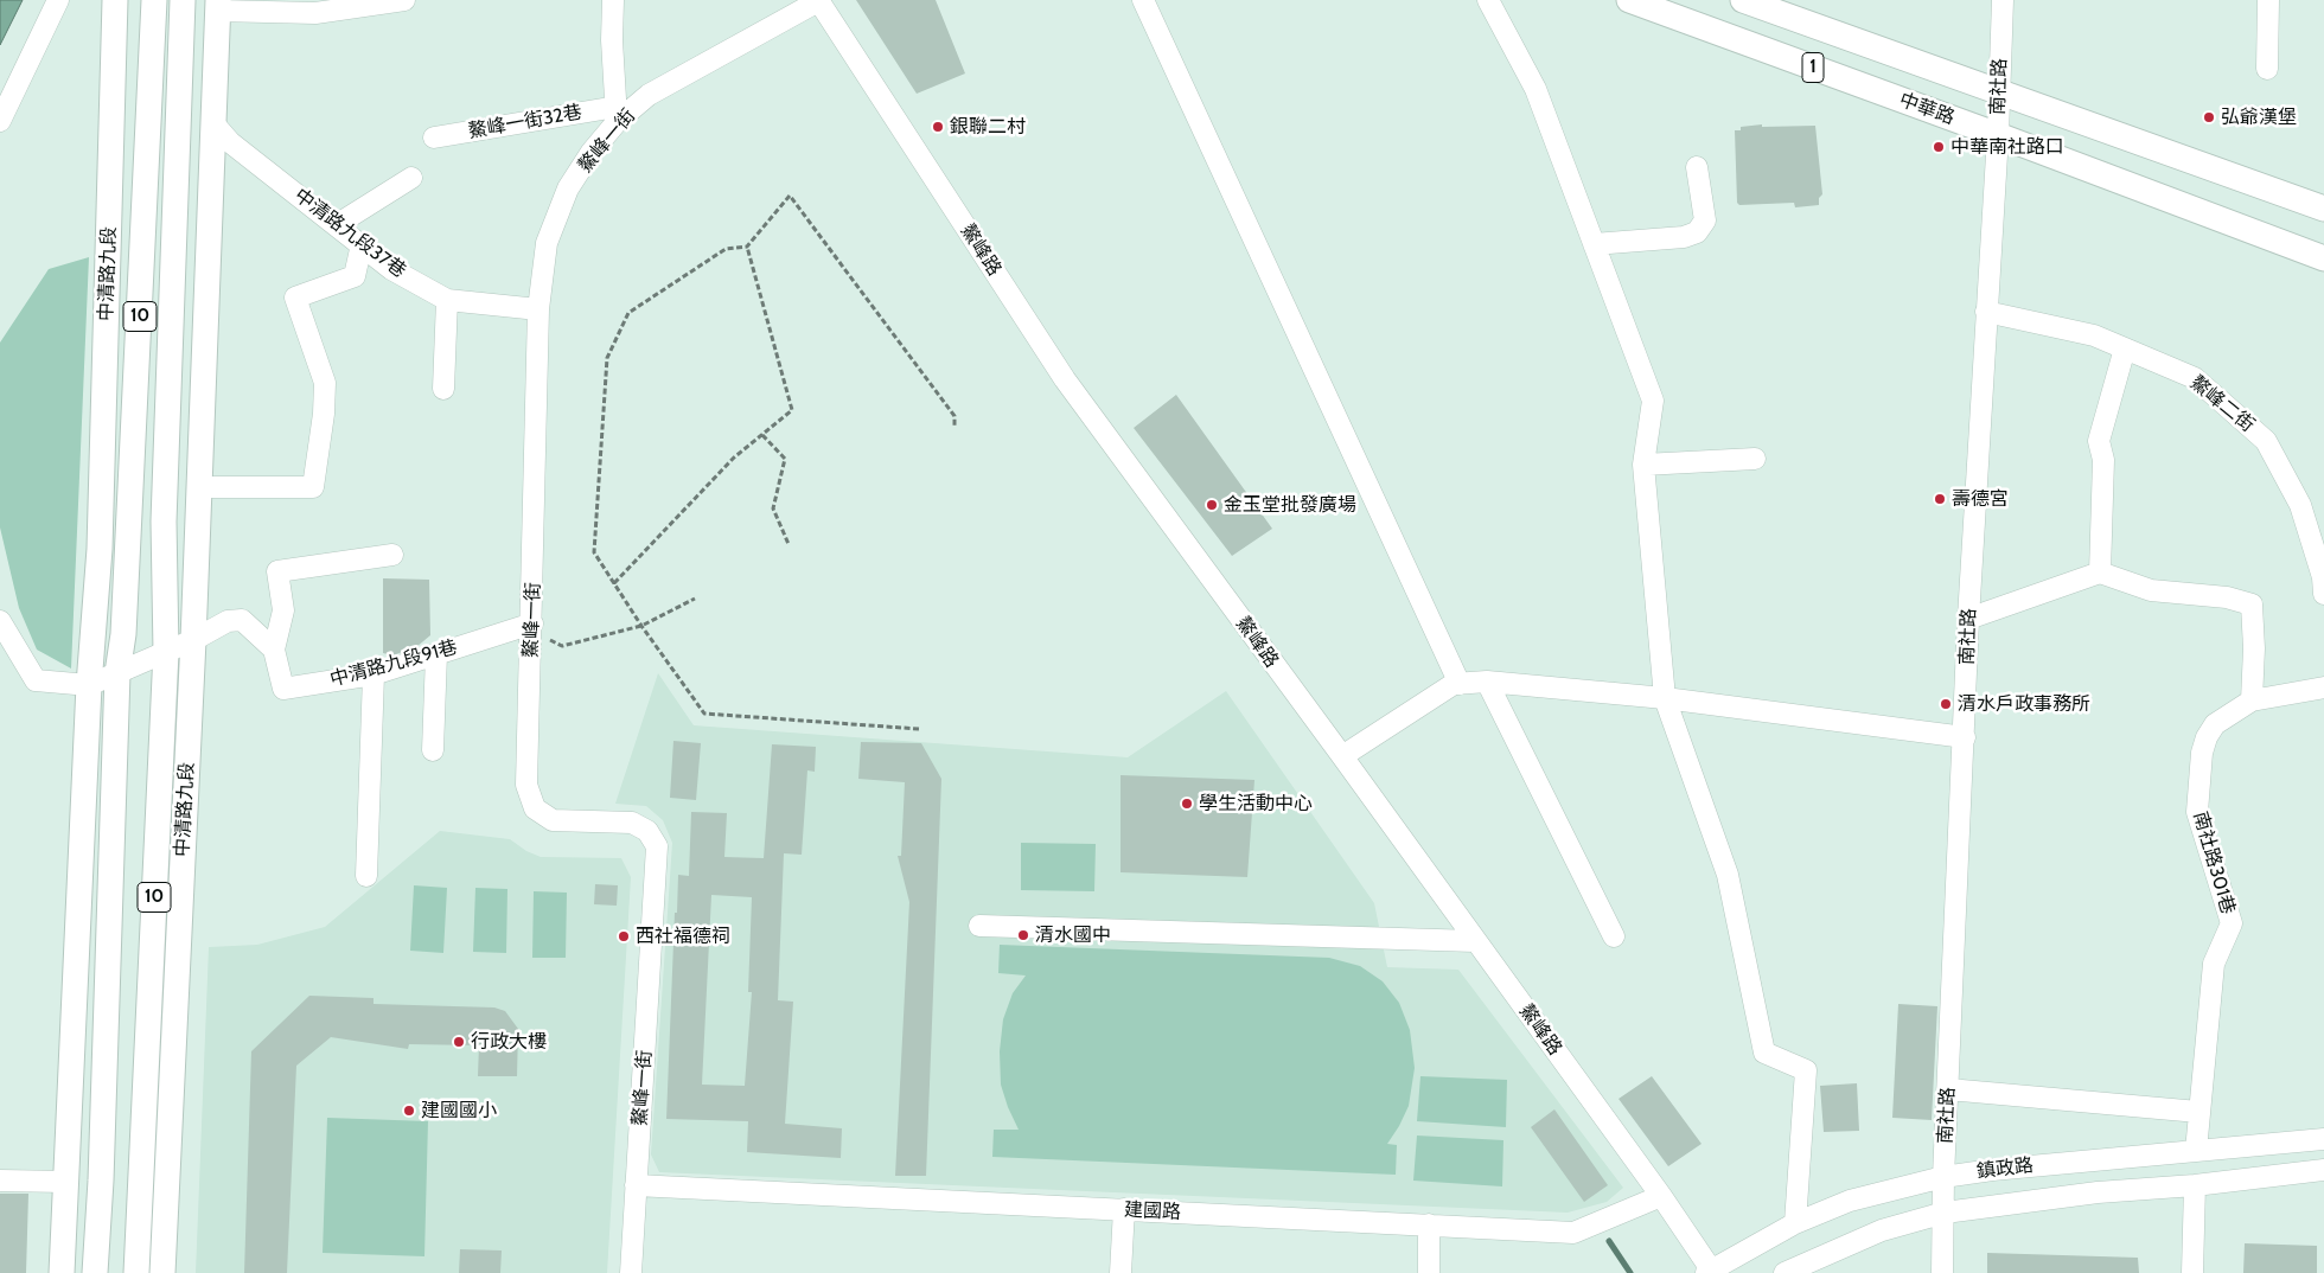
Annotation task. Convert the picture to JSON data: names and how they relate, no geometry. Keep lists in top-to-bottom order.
{
  "streets": {
    "main road": [
      "1",
      "中華路",
      "中清路九段",
      "10"
    ],
    "street": [
      "南社路",
      "鰲峰一街32巷",
      "鰲峰一街",
      "中清路九段37巷",
      "鰲峰路",
      "鰲峰二街",
      "中清路九段91巷",
      "南社路301巷",
      "鎮政路",
      "建國路"
    ]
  },
  "crossings": [
    ["1", "南社路"],
    ["南社路", "中華路"],
    ["南社路", "鰲峰二街"],
    ["南社路", "鎮政路"],
    ["鰲峰一街32巷", "鰲峰一街"],
    ["鰲峰一街", "中清路九段37巷"],
    ["鰲峰一街", "鰲峰路"],
    ["鰲峰一街", "中清路九段91巷"],
    ["鰲峰一街", "建國路"],
    ["中清路九段37巷", "中清路九段"],
    ["鰲峰路", "鎮政路"],
    ["鰲峰路", "建國路"],
    ["南社路301巷", "鎮政路"]
  ],
  "places": [
    "弘爺漢堡",
    "銀聯二村",
    "中華南社路口",
    "壽德宮",
    "金玉堂批發廣場",
    "清水戶政事務所",
    "學生活動中心",
    "清水國中",
    "西社福德祠",
    "行政大樓",
    "建國國小"
  ]
}
